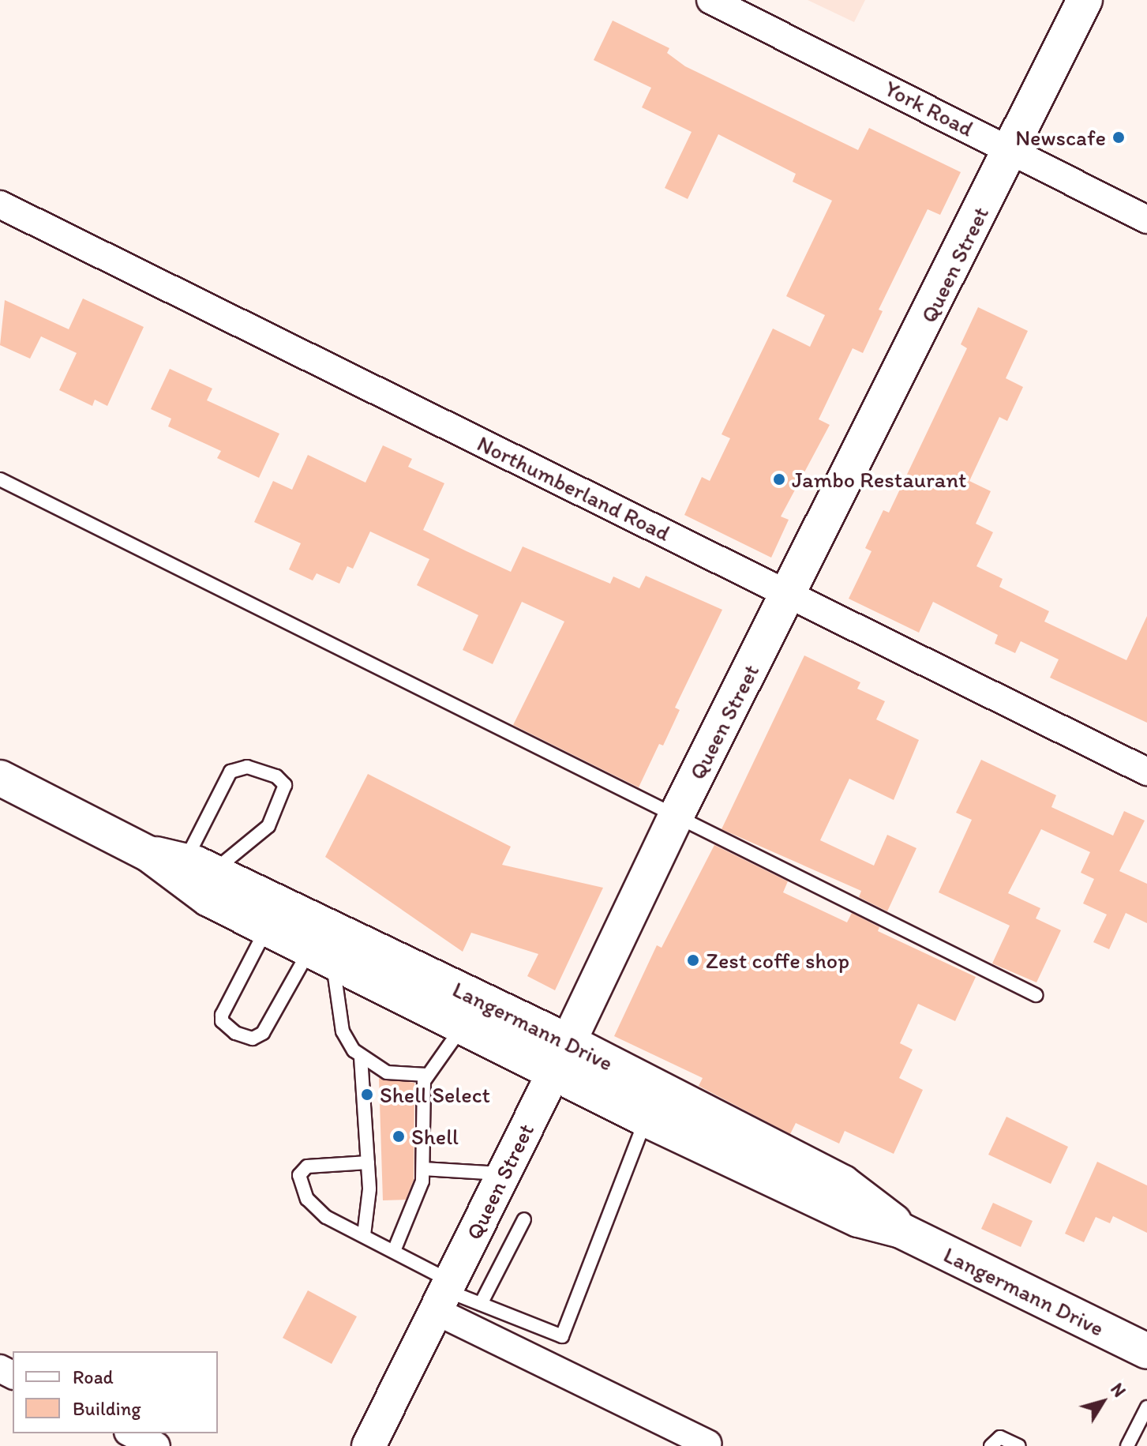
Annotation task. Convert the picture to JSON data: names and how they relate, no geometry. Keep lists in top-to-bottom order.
{
  "streets": {
    "main road": ["Queen Street", "Langermann Drive"],
    "street": ["York Road", "Northumberland Road"]
  },
  "crossings": [
    ["York Road", "Queen Street"],
    ["Queen Street", "Northumberland Road"],
    ["Queen Street", "Langermann Drive"]
  ],
  "places": [
    "Newscafe",
    "Jambo Restaurant",
    "Zest coffe shop",
    "Shell Select",
    "Shell"
  ],
  "legend": ["Road", "Building"],
  "north": "top right"
}
